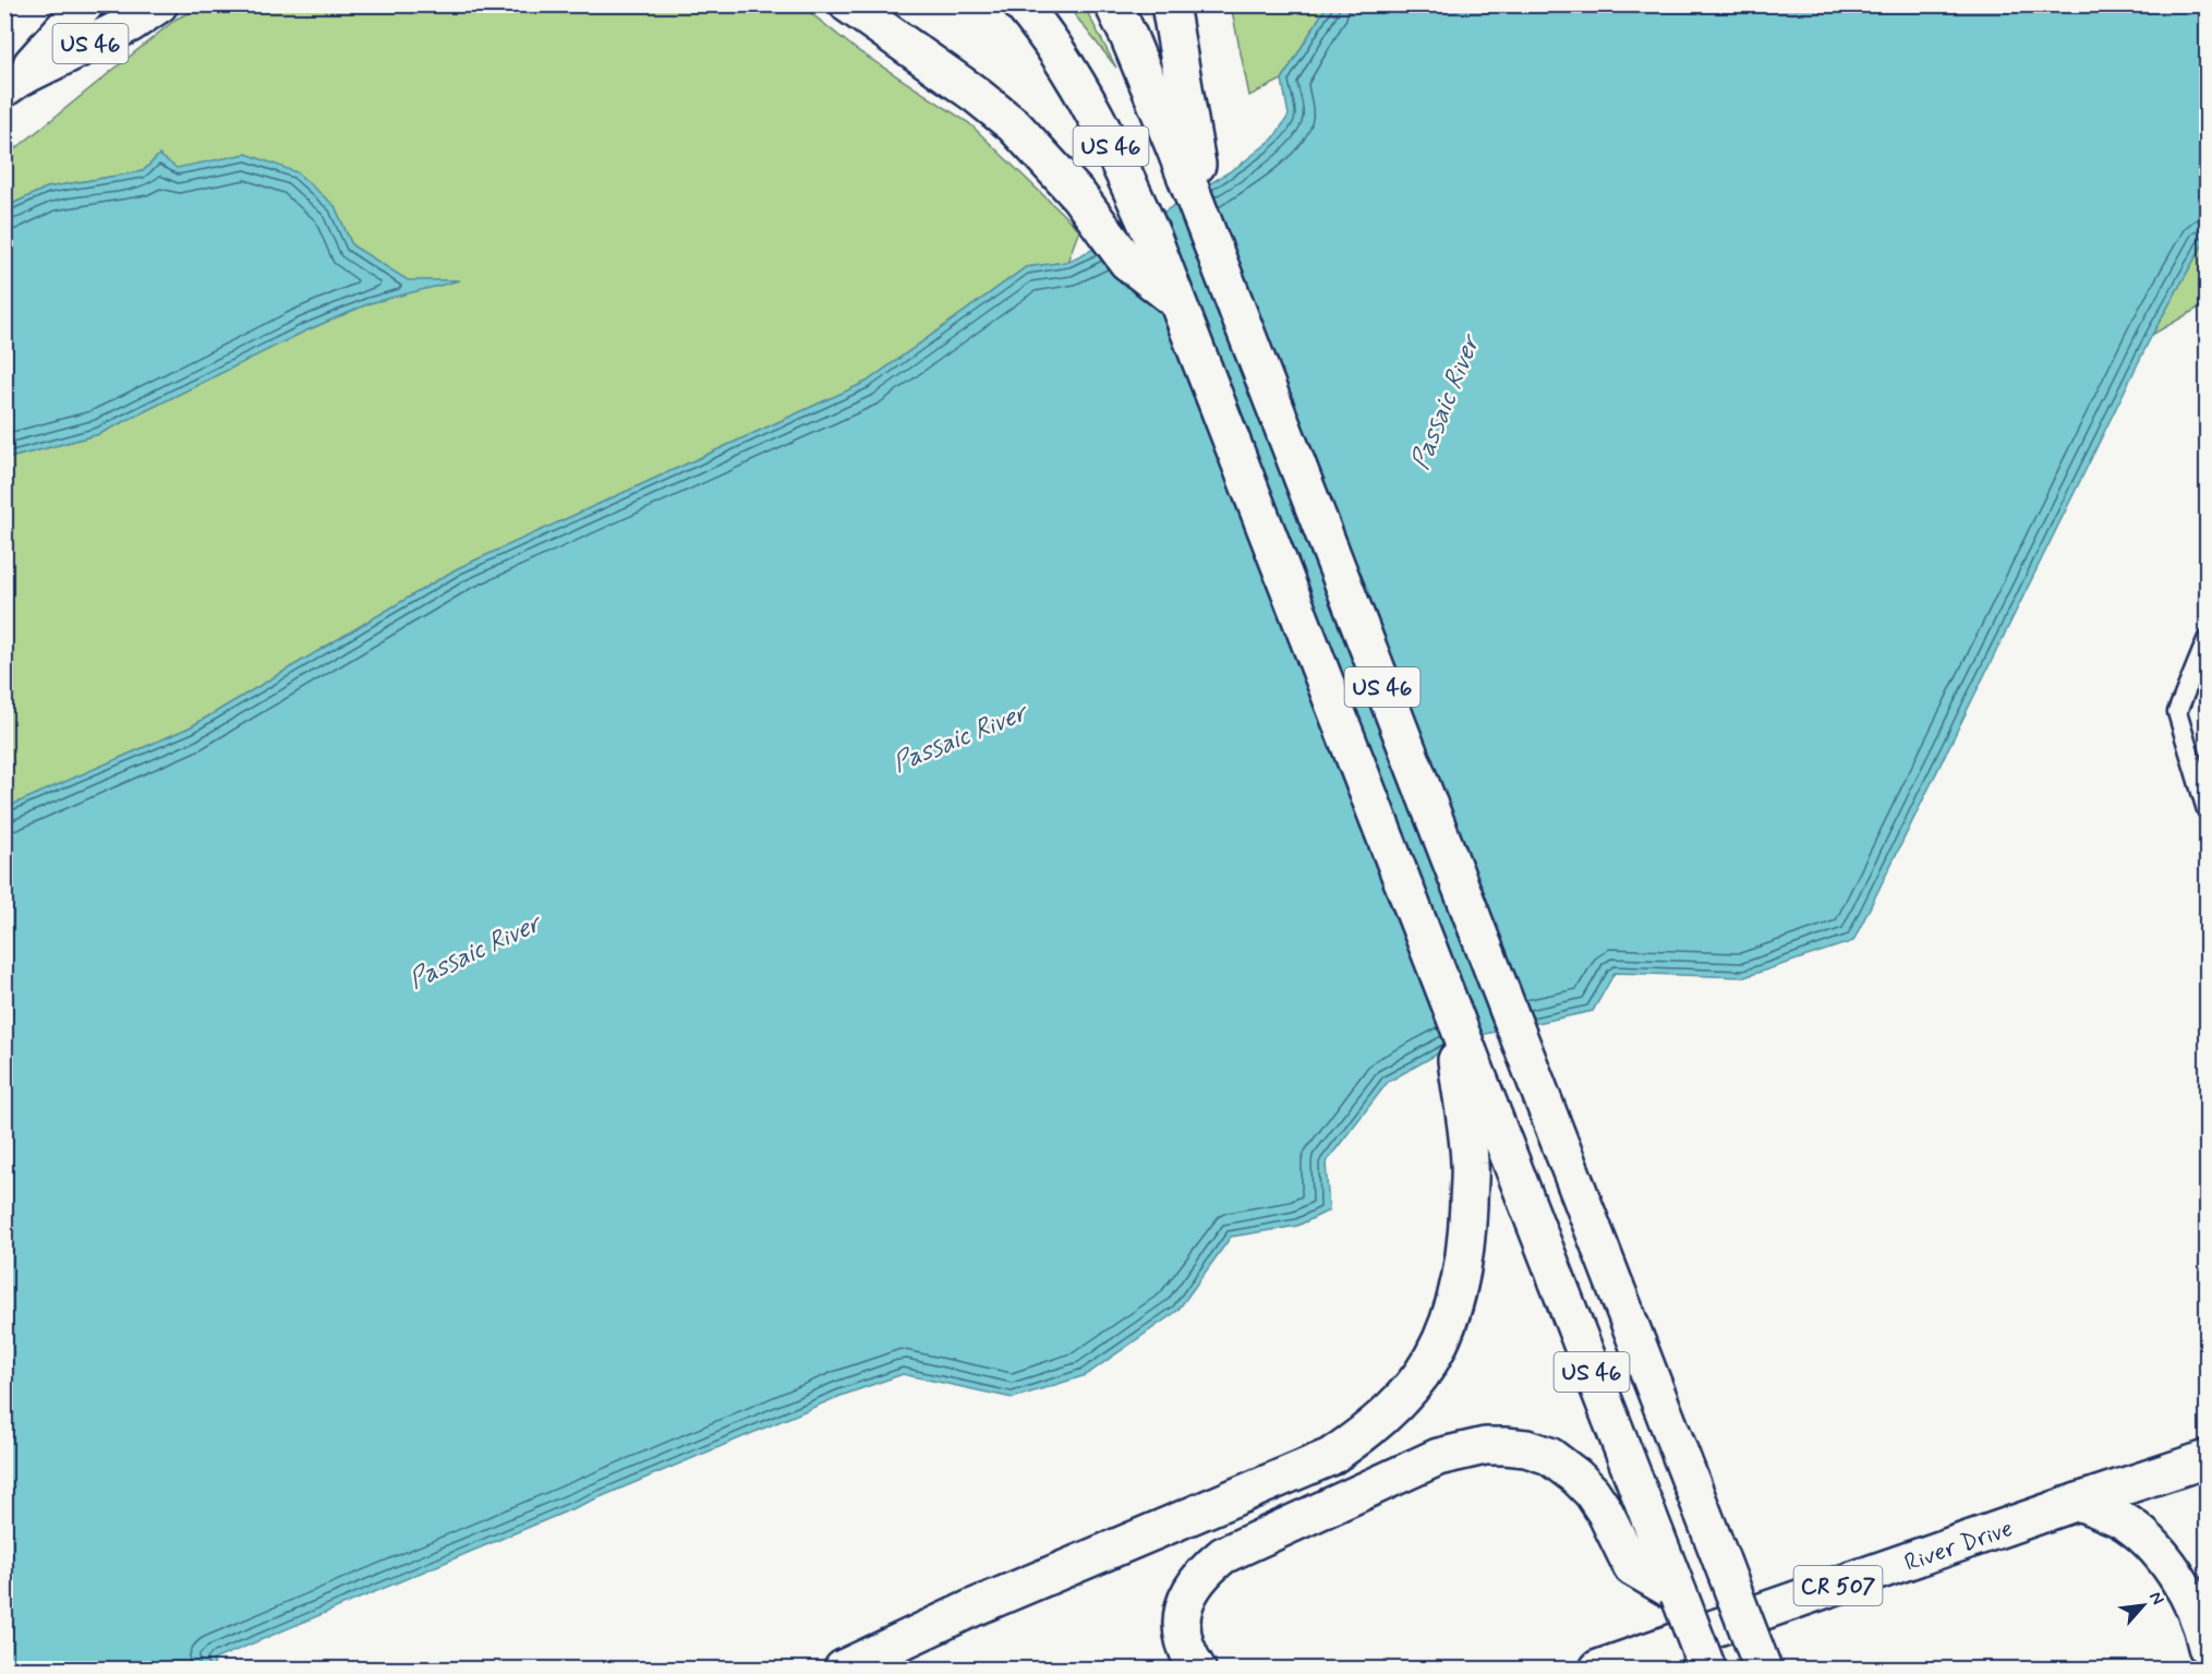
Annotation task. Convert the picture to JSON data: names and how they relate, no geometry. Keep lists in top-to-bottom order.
{
  "streets": {
    "main road": ["US 46", "River Drive", "CR 507"]
  },
  "water": ["Passaic River"],
  "north": "top right"
}
